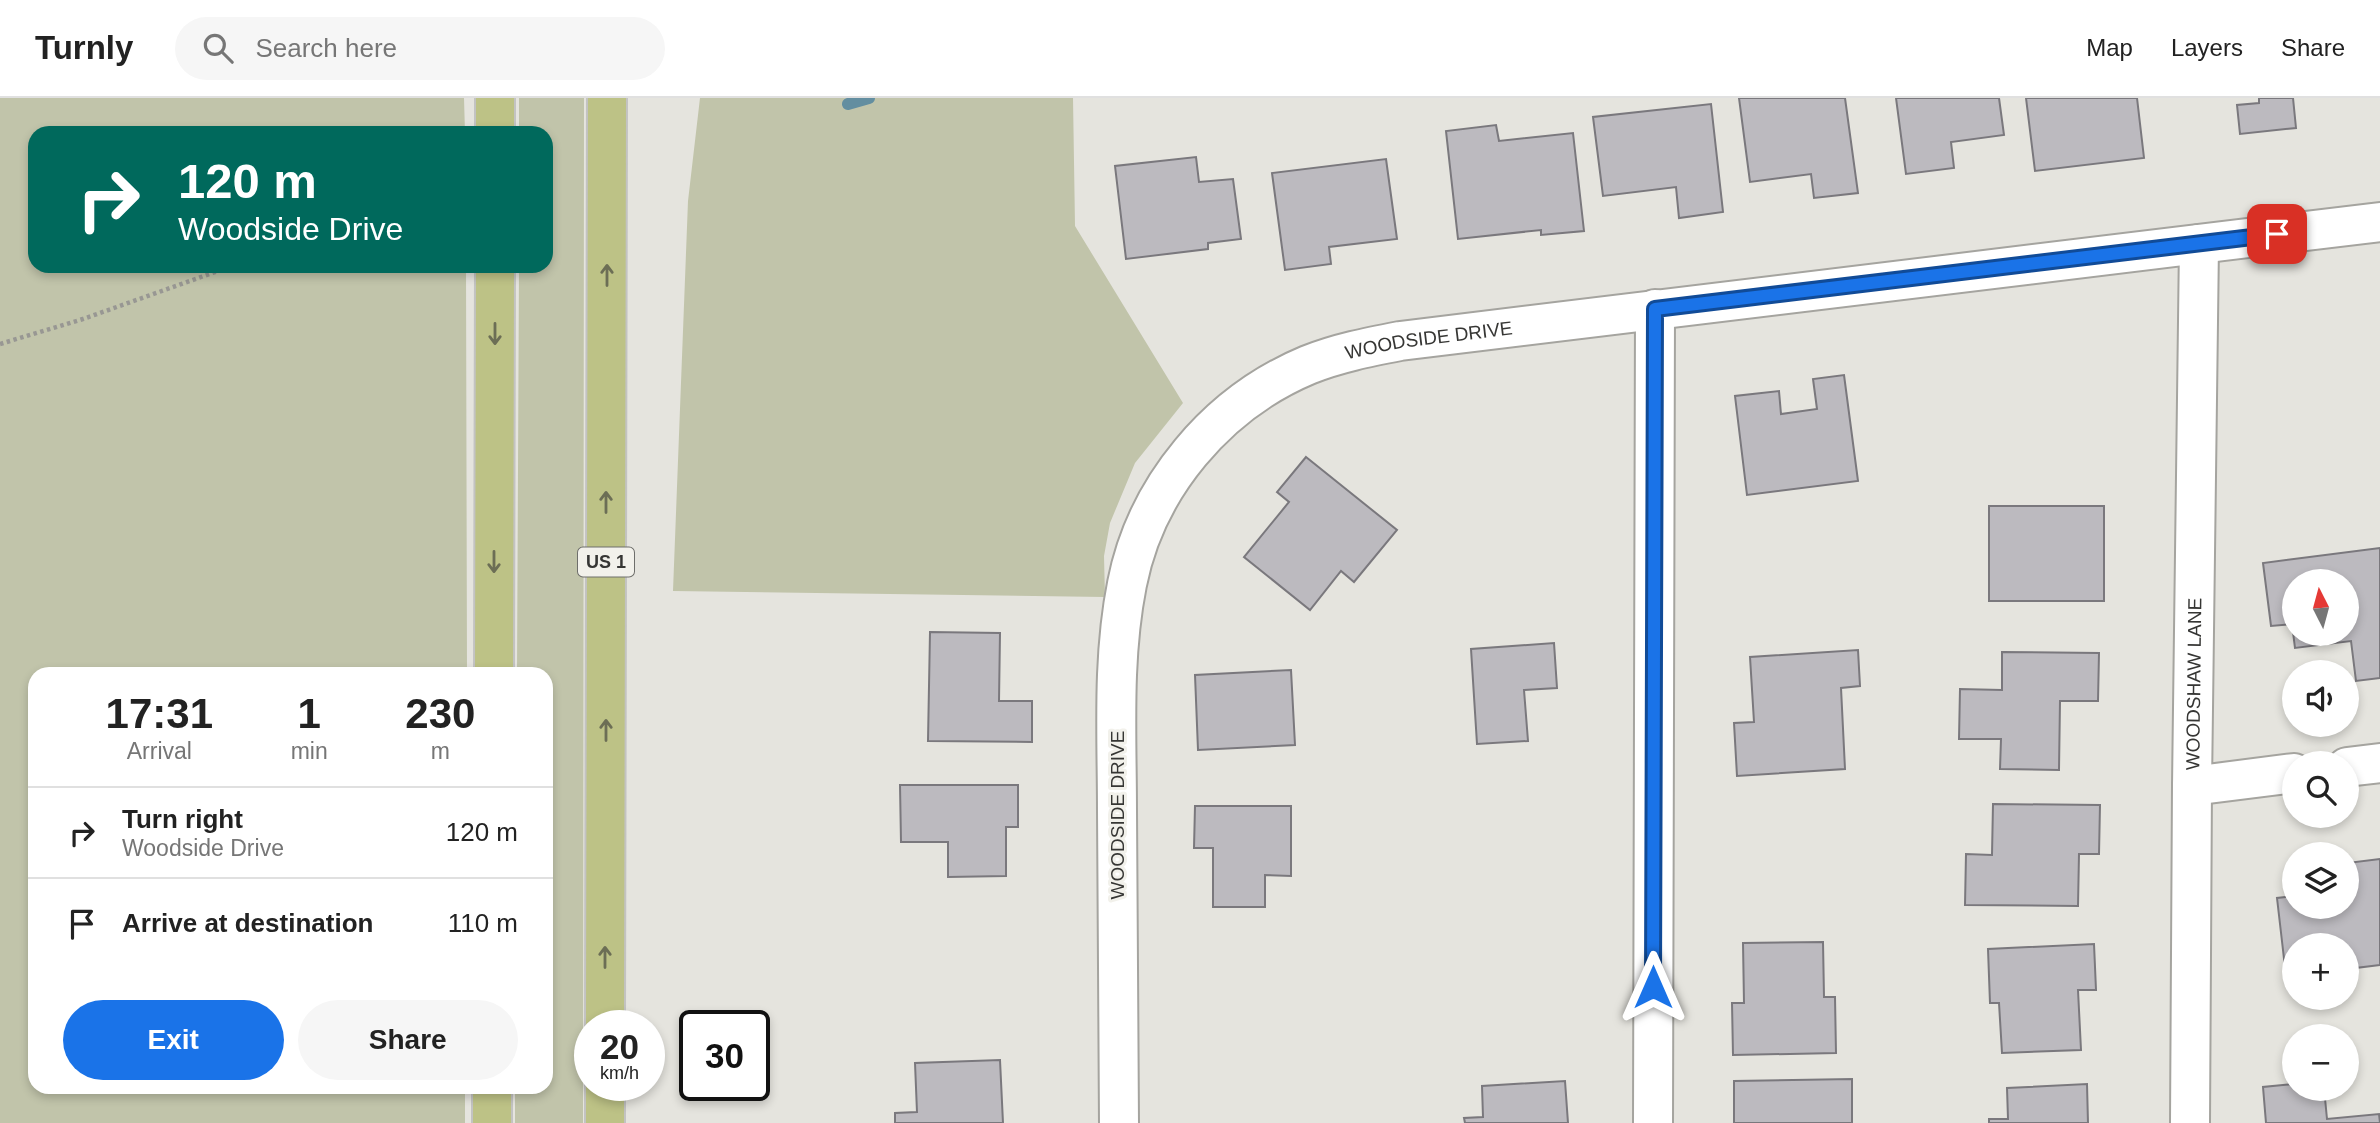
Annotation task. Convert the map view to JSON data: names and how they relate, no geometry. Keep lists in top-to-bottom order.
{
  "streets": {
    "main road": ["US 1"],
    "street": ["WOODSIDE DRIVE", "WOODSHAW LANE"]
  },
  "crossings": [
    ["WOODSIDE DRIVE", "WOODSHAW LANE"]
  ],
  "north": "top",
  "page": {
    "header": "Turnly",
    "search": "Search here",
    "nav": ["Map", "Layers", "Share"],
    "turn": ["120 m", "Woodside Drive"],
    "map_buttons": ["+", "−"],
    "eta": [
      "17:31",
      "Arrival",
      "1",
      "min",
      "230",
      "m"
    ],
    "list": [
      {
        "name": "Turn right",
        "note": "Woodside Drive",
        "value": "120 m"
      },
      {
        "name": "Arrive at destination",
        "value": "110 m"
      }
    ],
    "buttons": ["Exit", "Share"],
    "speed": "20 km/h",
    "limit": "30"
  }
}
